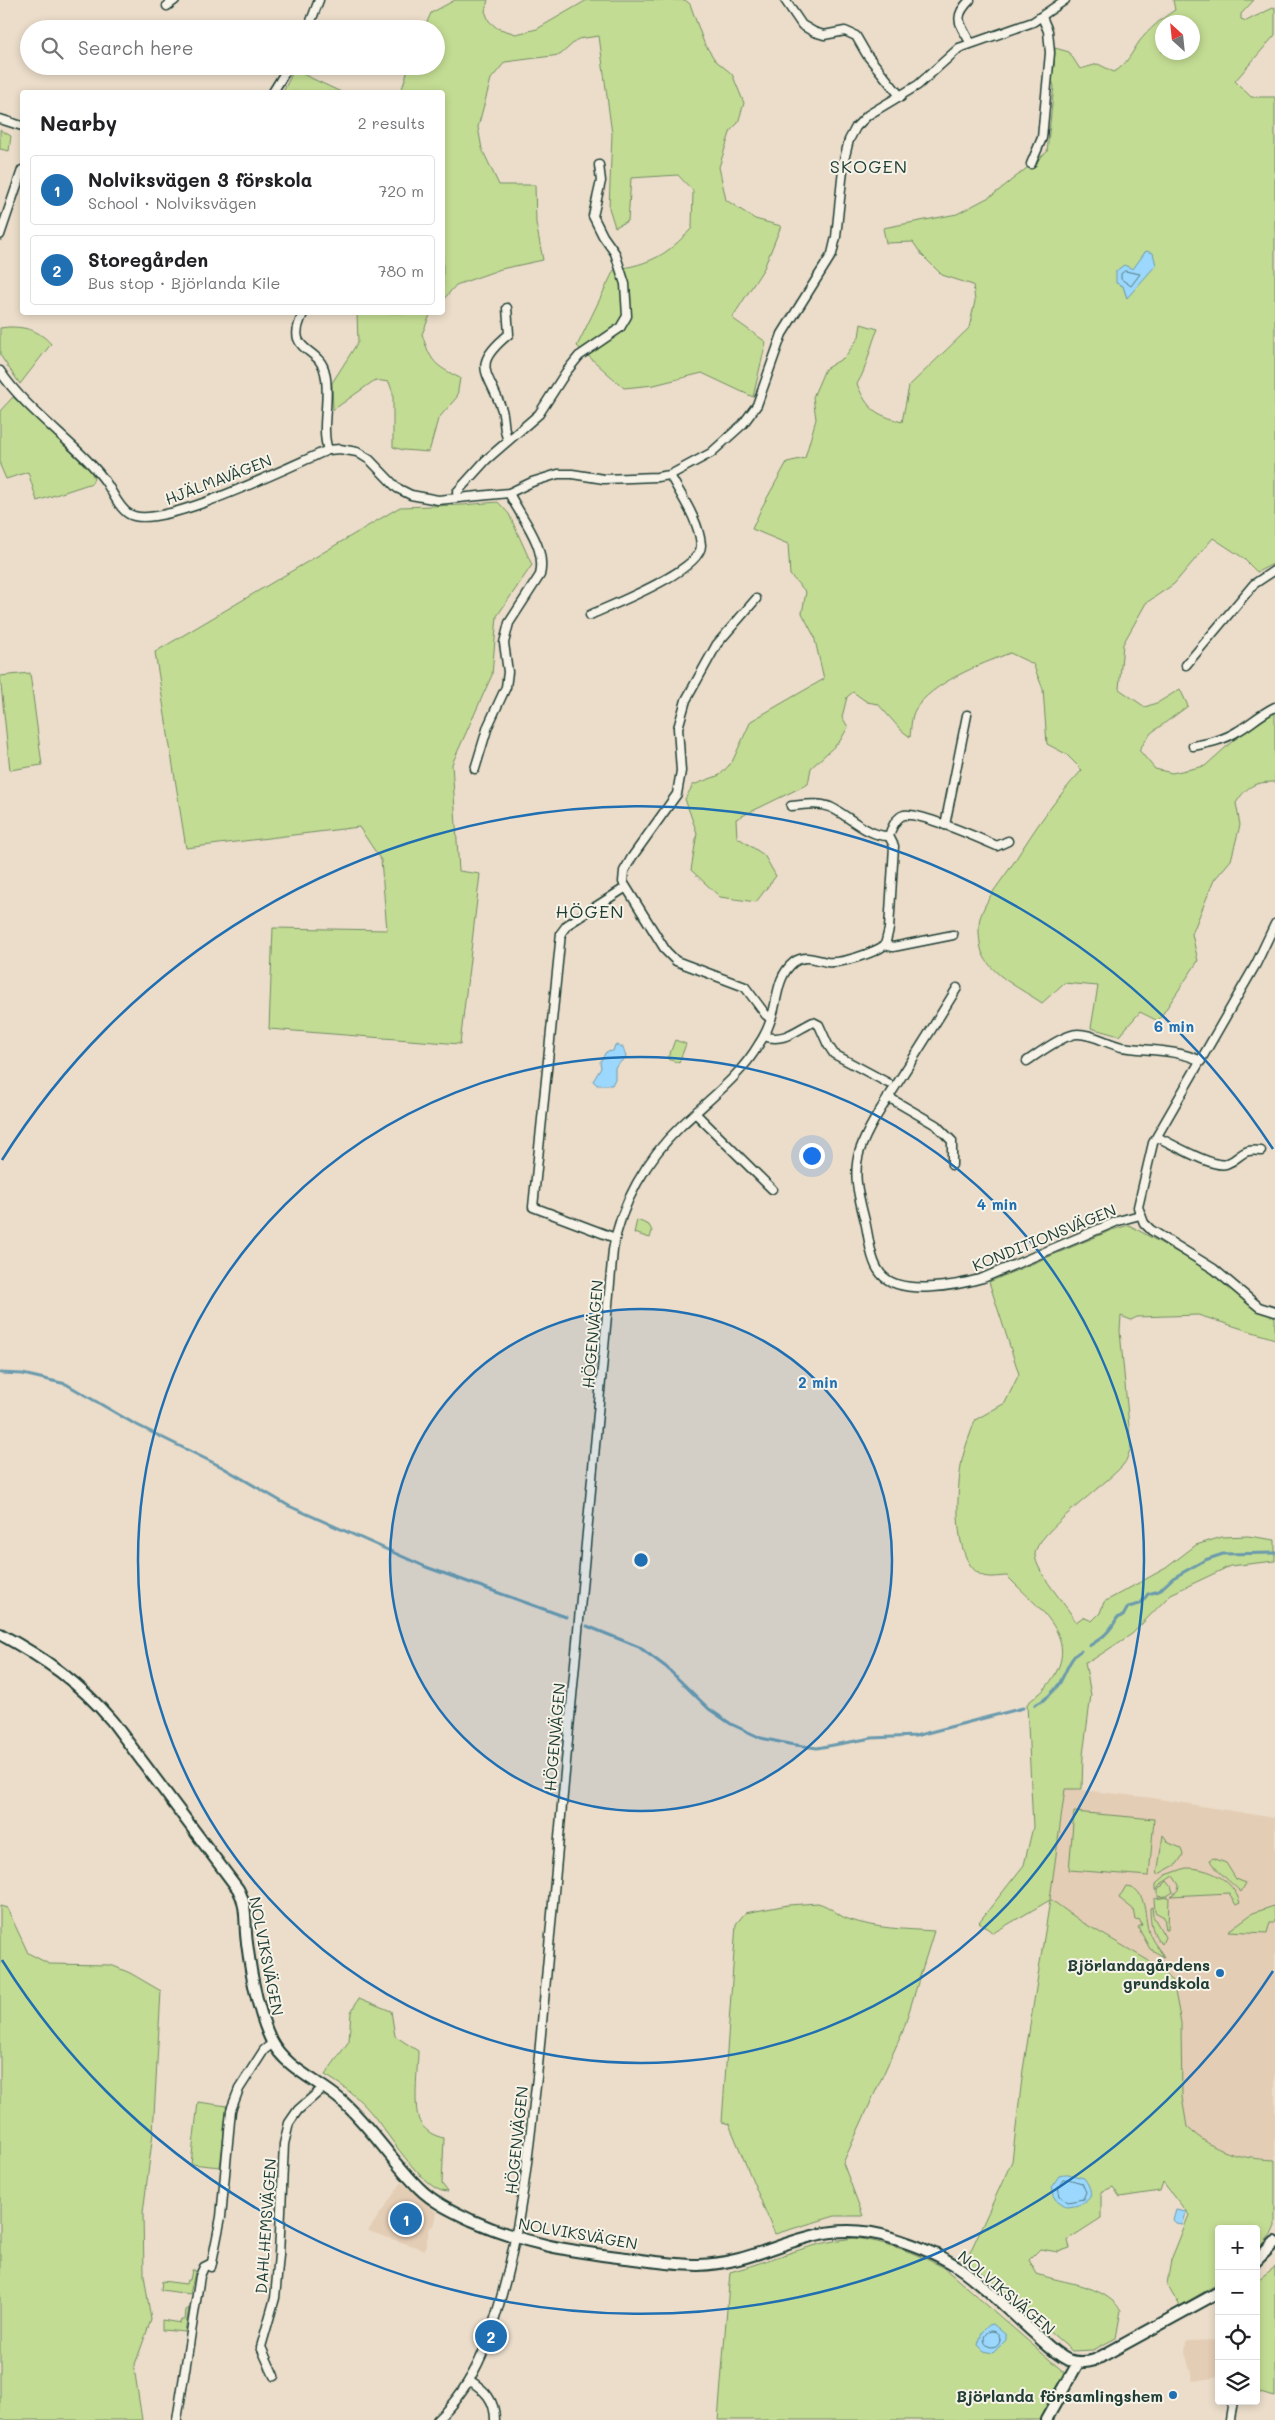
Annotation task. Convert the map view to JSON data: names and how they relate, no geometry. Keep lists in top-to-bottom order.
{
  "streets": {
    "street": [
      "HJÄLMAVÄGEN",
      "KONDITIONSVÄGEN",
      "HÖGENVÄGEN",
      "NOLVIKSVÄGEN",
      "DAHLHEMSVÄGEN"
    ]
  },
  "crossings": [
    ["HÖGENVÄGEN", "NOLVIKSVÄGEN"],
    ["NOLVIKSVÄGEN", "DAHLHEMSVÄGEN"]
  ],
  "districts": ["SKOGEN", "HÖGEN"],
  "places": ["Björlandagårdens grundskola", "Björlanda församlingshem"],
  "north": "top left",
  "page": {
    "search": "Search here",
    "heading": ["Nearby", "2 results"],
    "list": [
      {
        "mark": "1",
        "name": "Nolviksvägen 3 förskola",
        "note": "School · Nolviksvägen",
        "value": "720 m"
      },
      {
        "mark": "2",
        "name": "Storegården",
        "note": "Bus stop · Björlanda Kile",
        "value": "780 m"
      }
    ],
    "pins": ["1", "2"],
    "map_buttons": ["+", "−"]
  },
  "rings": ["6 min", "4 min", "2 min"]
}
